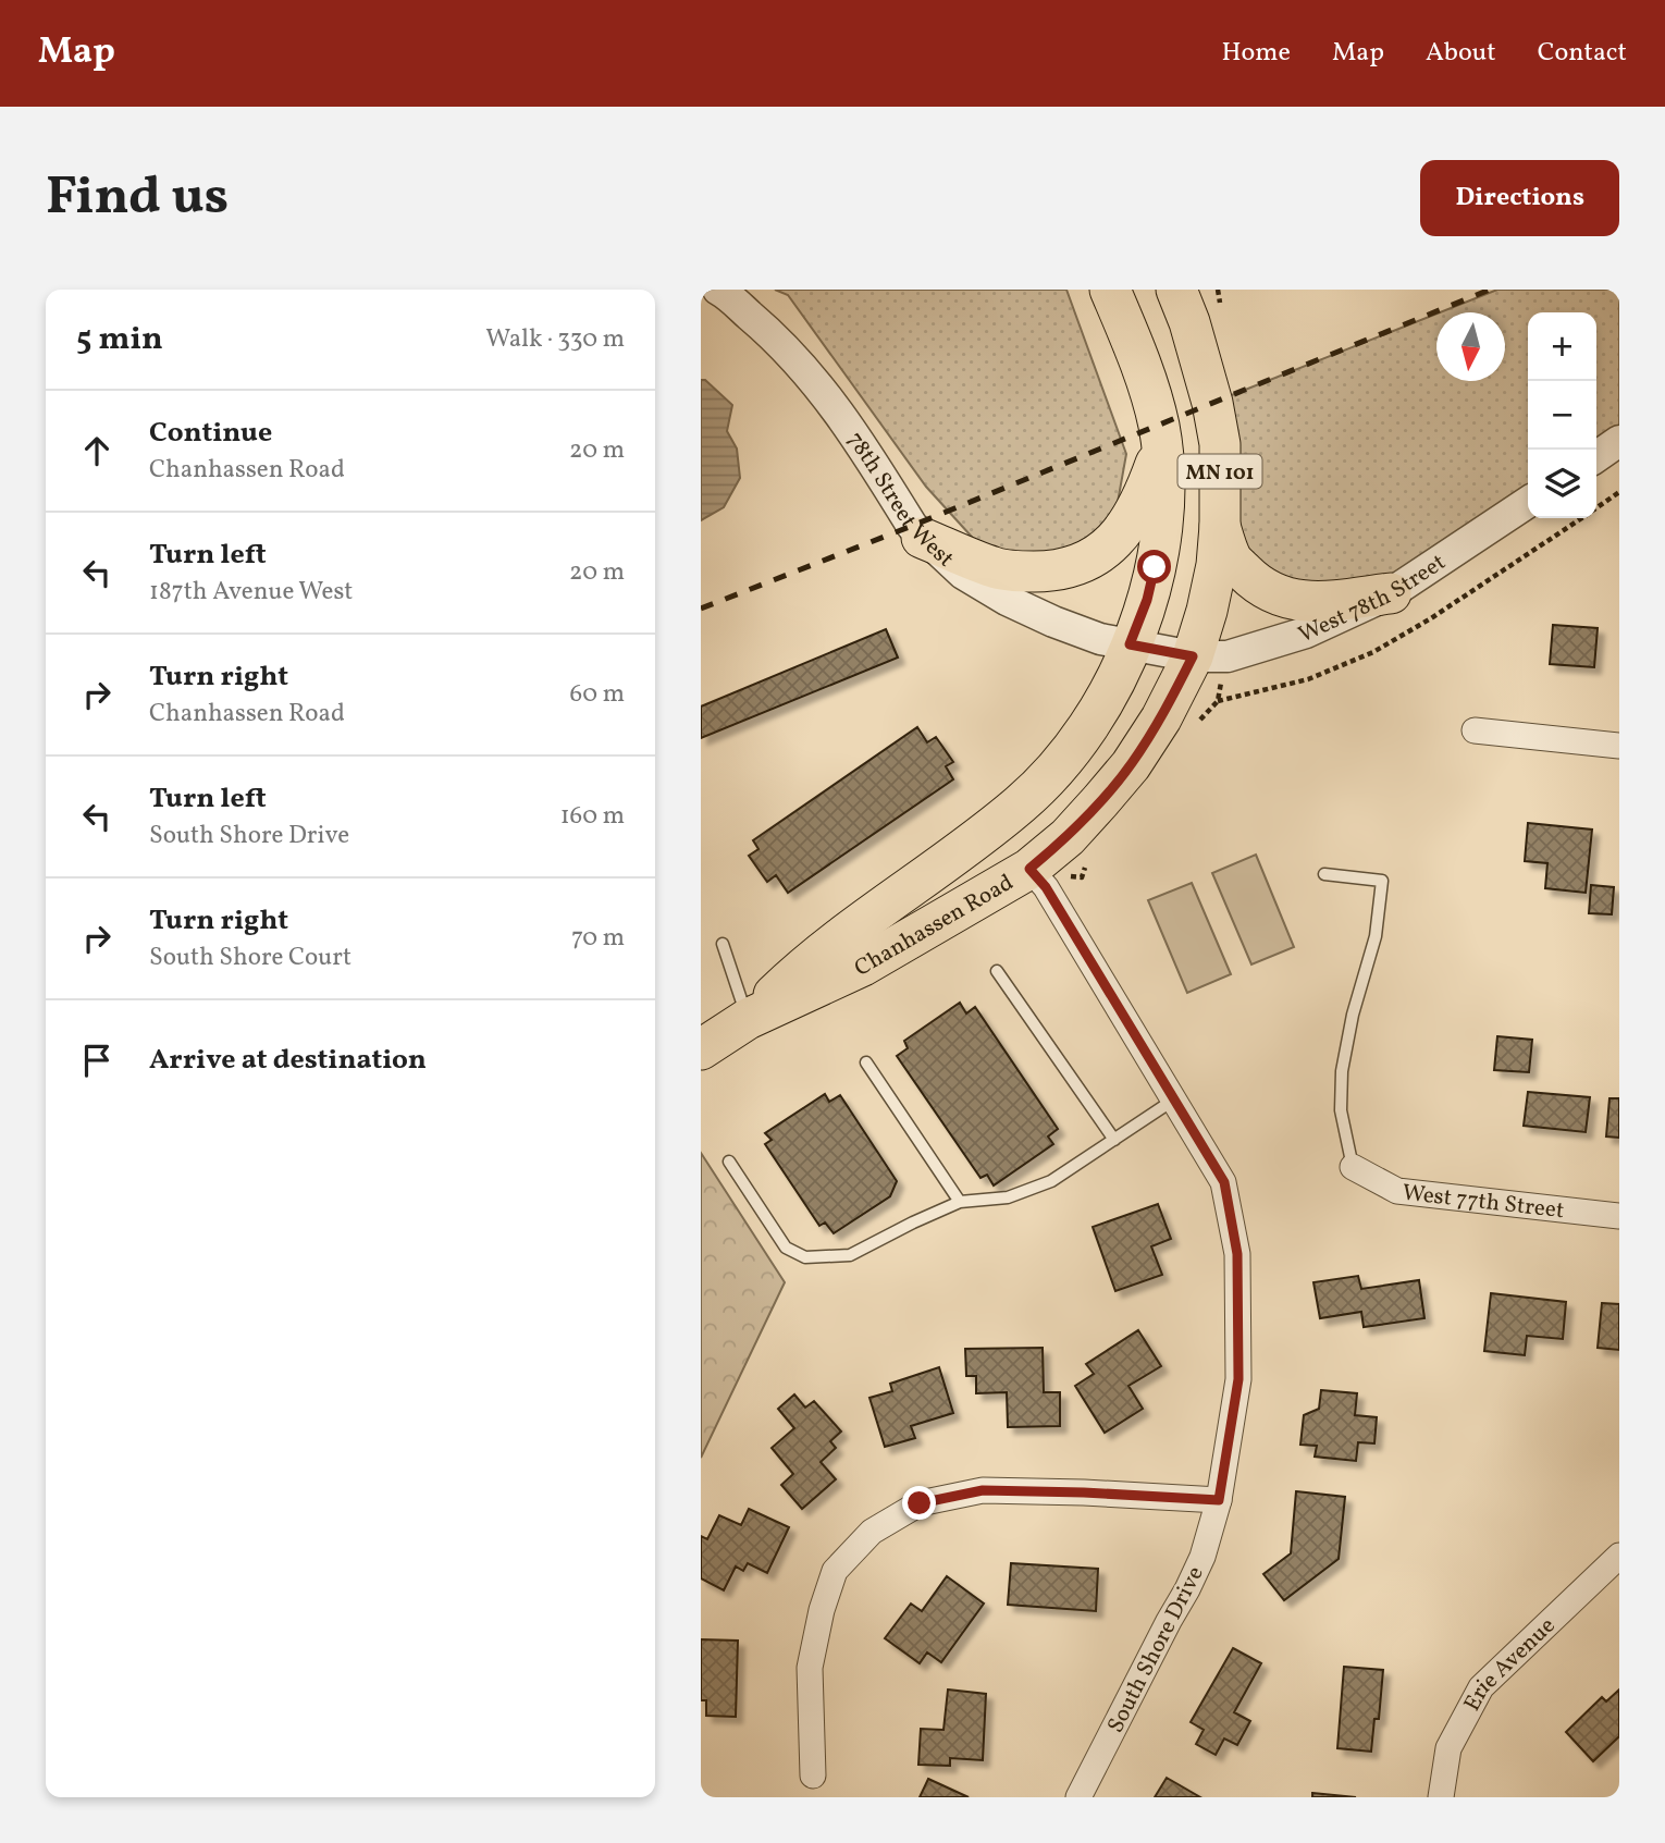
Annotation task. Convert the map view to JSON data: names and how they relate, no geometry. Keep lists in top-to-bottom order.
{
  "streets": {
    "main road": ["MN 101", "Chanhassen Road"],
    "street": [
      "78th Street West",
      "West 78th Street",
      "West 77th Street",
      "South Shore Drive",
      "Erie Avenue"
    ]
  },
  "crossings": [
    ["78th Street West", "West 78th Street"],
    ["78th Street West", "Chanhassen Road"],
    ["West 78th Street", "Chanhassen Road"],
    ["Chanhassen Road", "South Shore Drive"]
  ],
  "north": "bottom",
  "page": {
    "header": "Map",
    "nav": [
      "Home",
      "Map",
      "About",
      "Contact"
    ],
    "buttons": "Directions",
    "title": "Find us",
    "heading": ["5 min", "Walk · 330 m"],
    "map_buttons": ["+", "−"],
    "list": [
      ["Continue", "Chanhassen Road", "20 m"],
      ["Turn left", "187th Avenue West", "20 m"],
      ["Turn right", "Chanhassen Road", "60 m"],
      ["Turn left", "South Shore Drive", "160 m"],
      ["Turn right", "South Shore Court", "70 m"],
      "Arrive at destination"
    ]
  }
}
